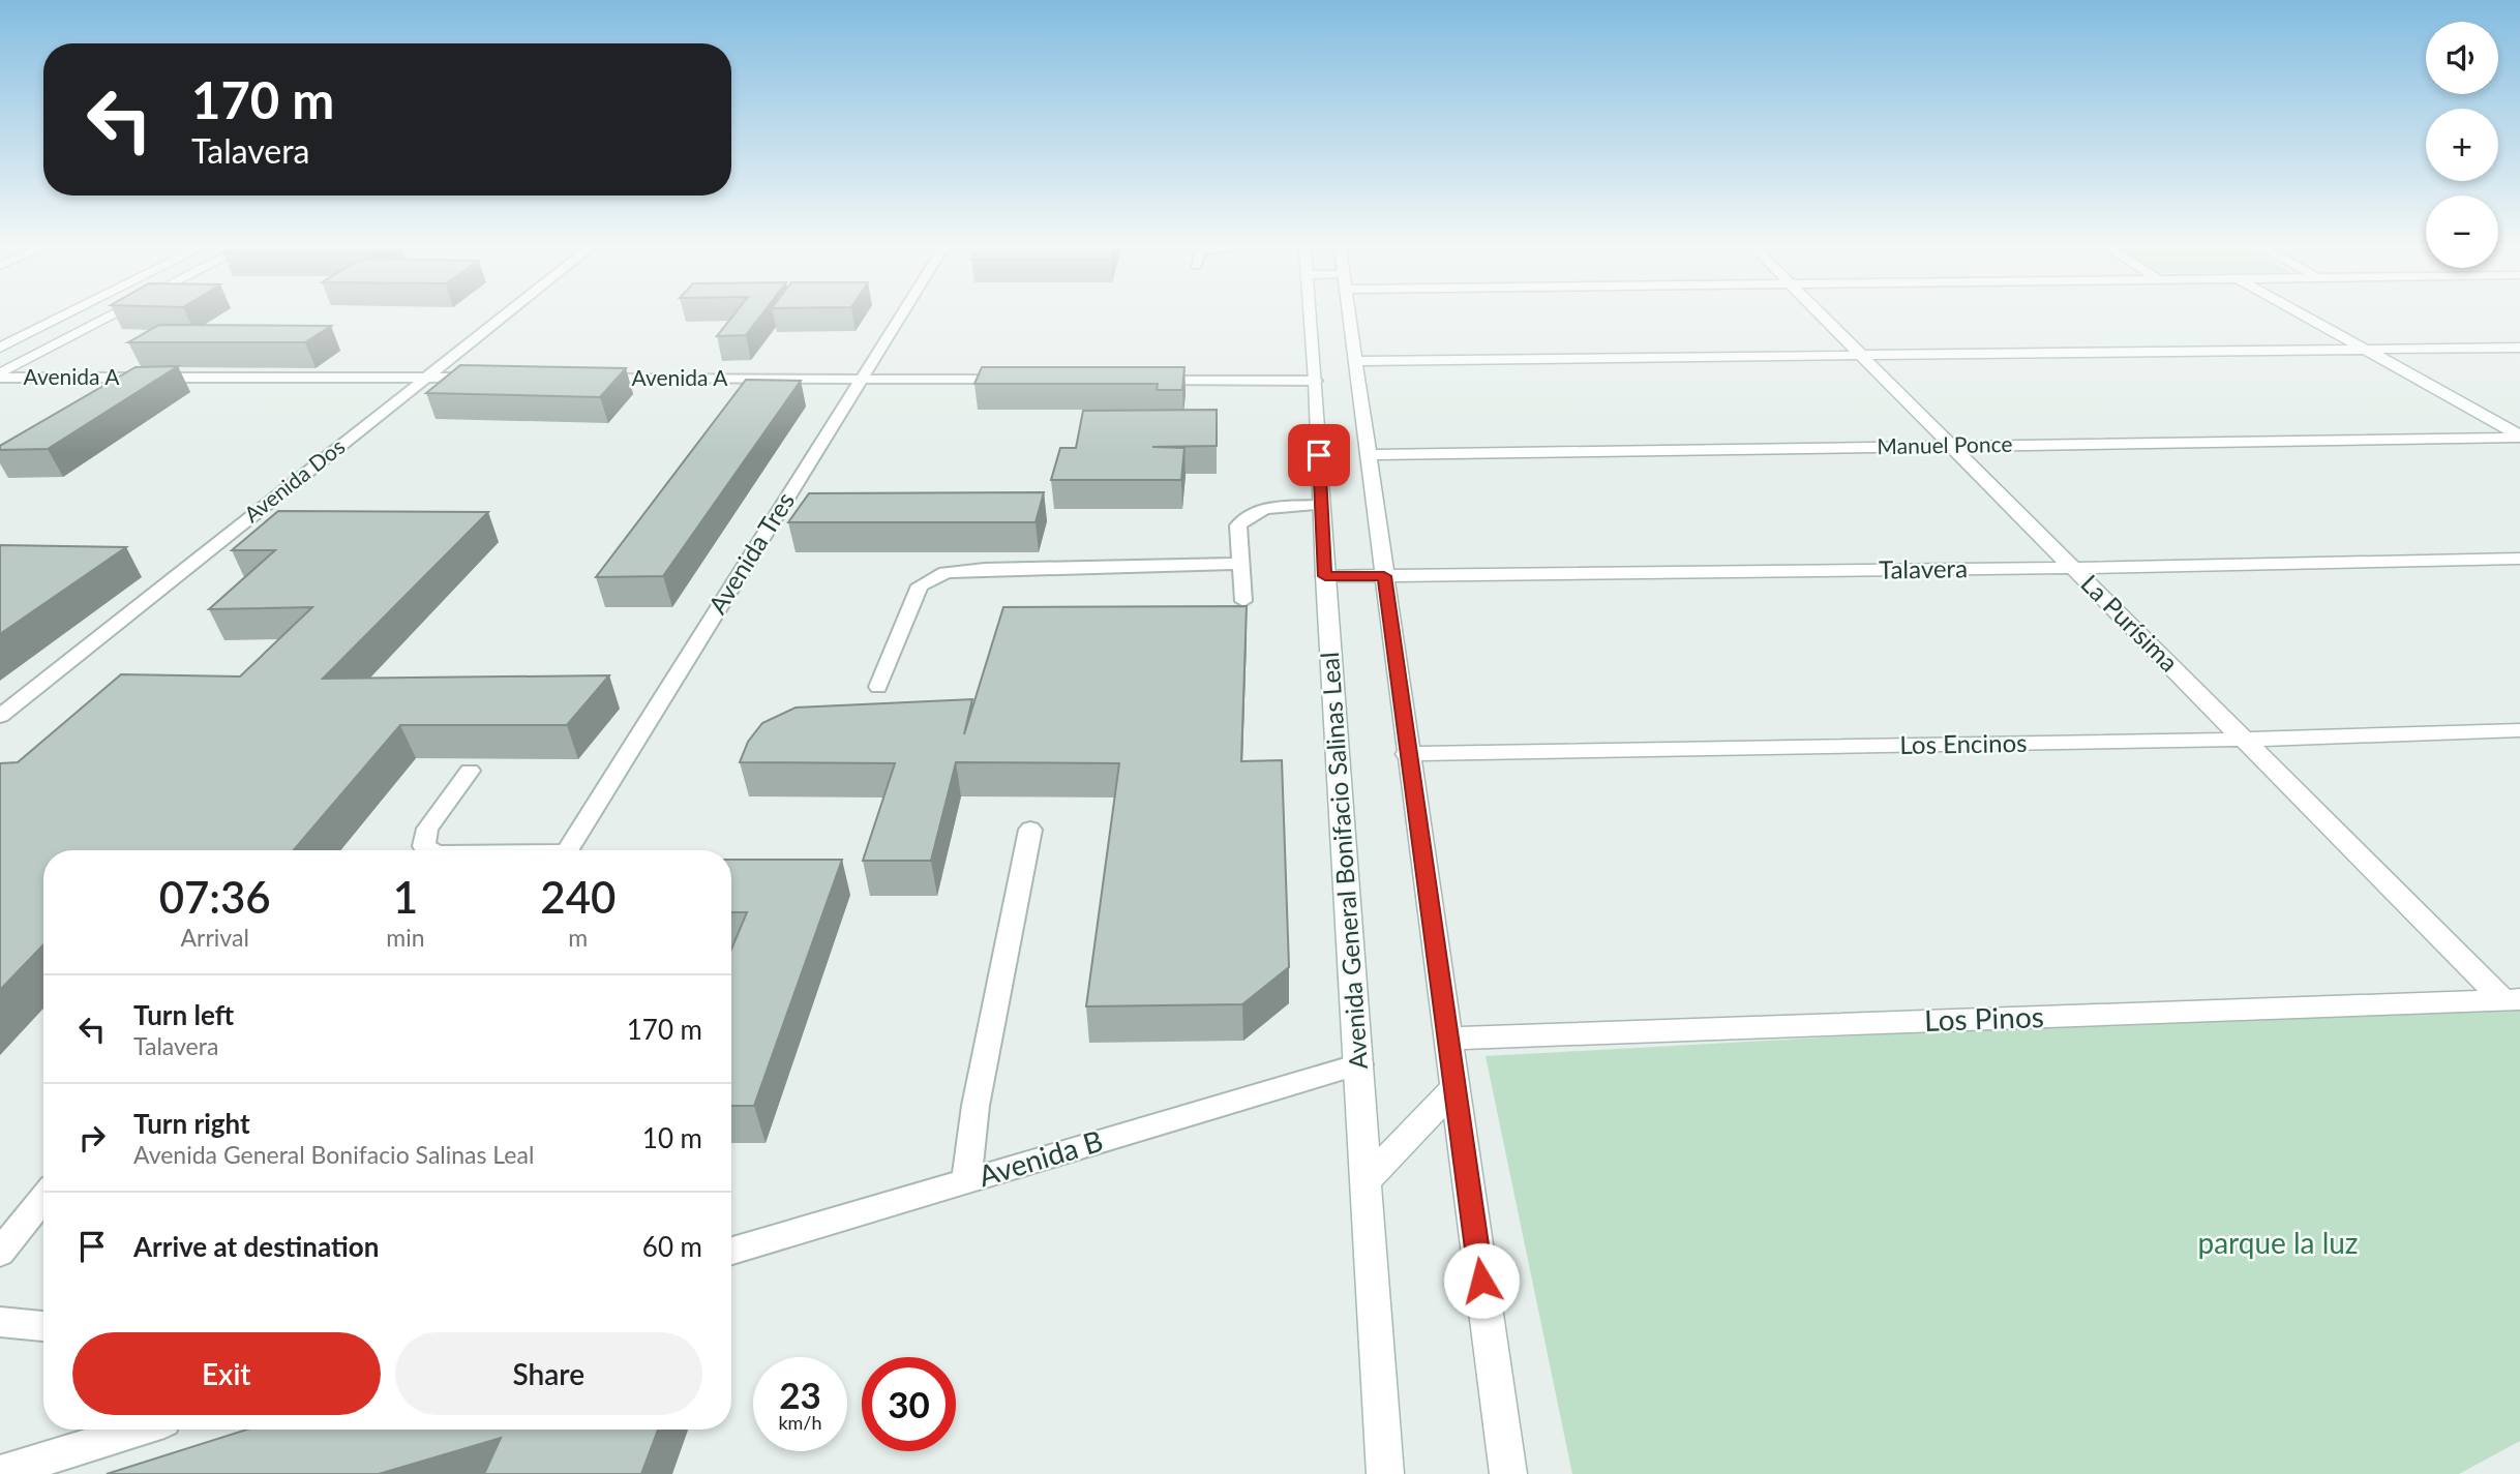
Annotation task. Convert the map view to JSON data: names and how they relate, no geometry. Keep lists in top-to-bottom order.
{
  "streets": {
    "street": [
      "Manuel Ponce",
      "Talavera",
      "La Purísima",
      "Los Encinos",
      "Avenida General Bonifacio Salinas Leal",
      "Los Pinos"
    ],
    "lane": [
      "Avenida A",
      "Avenida Dos",
      "Avenida Tres",
      "Avenida B"
    ]
  },
  "crossings": [
    ["Avenida A", "Avenida Dos"],
    ["Avenida A", "Avenida Tres"],
    ["Manuel Ponce", "La Purísima"],
    ["Talavera", "La Purísima"],
    ["Talavera", "Avenida General Bonifacio Salinas Leal"],
    ["La Purísima", "Los Encinos"],
    ["La Purísima", "Los Pinos"],
    ["Avenida General Bonifacio Salinas Leal", "Avenida B"]
  ],
  "parks": ["parque la luz"],
  "page": {
    "map_buttons": ["+", "−"],
    "turn": ["170 m", "Talavera"],
    "eta": [
      "07:36",
      "Arrival",
      "1",
      "min",
      "240",
      "m"
    ],
    "list": [
      {
        "name": "Turn left",
        "note": "Talavera",
        "value": "170 m"
      },
      {
        "name": "Turn right",
        "note": "Avenida General Bonifacio Salinas Leal",
        "value": "10 m"
      },
      {
        "name": "Arrive at destination",
        "value": "60 m"
      }
    ],
    "buttons": ["Exit", "Share"],
    "speed": "23 km/h",
    "limit": "30"
  }
}
